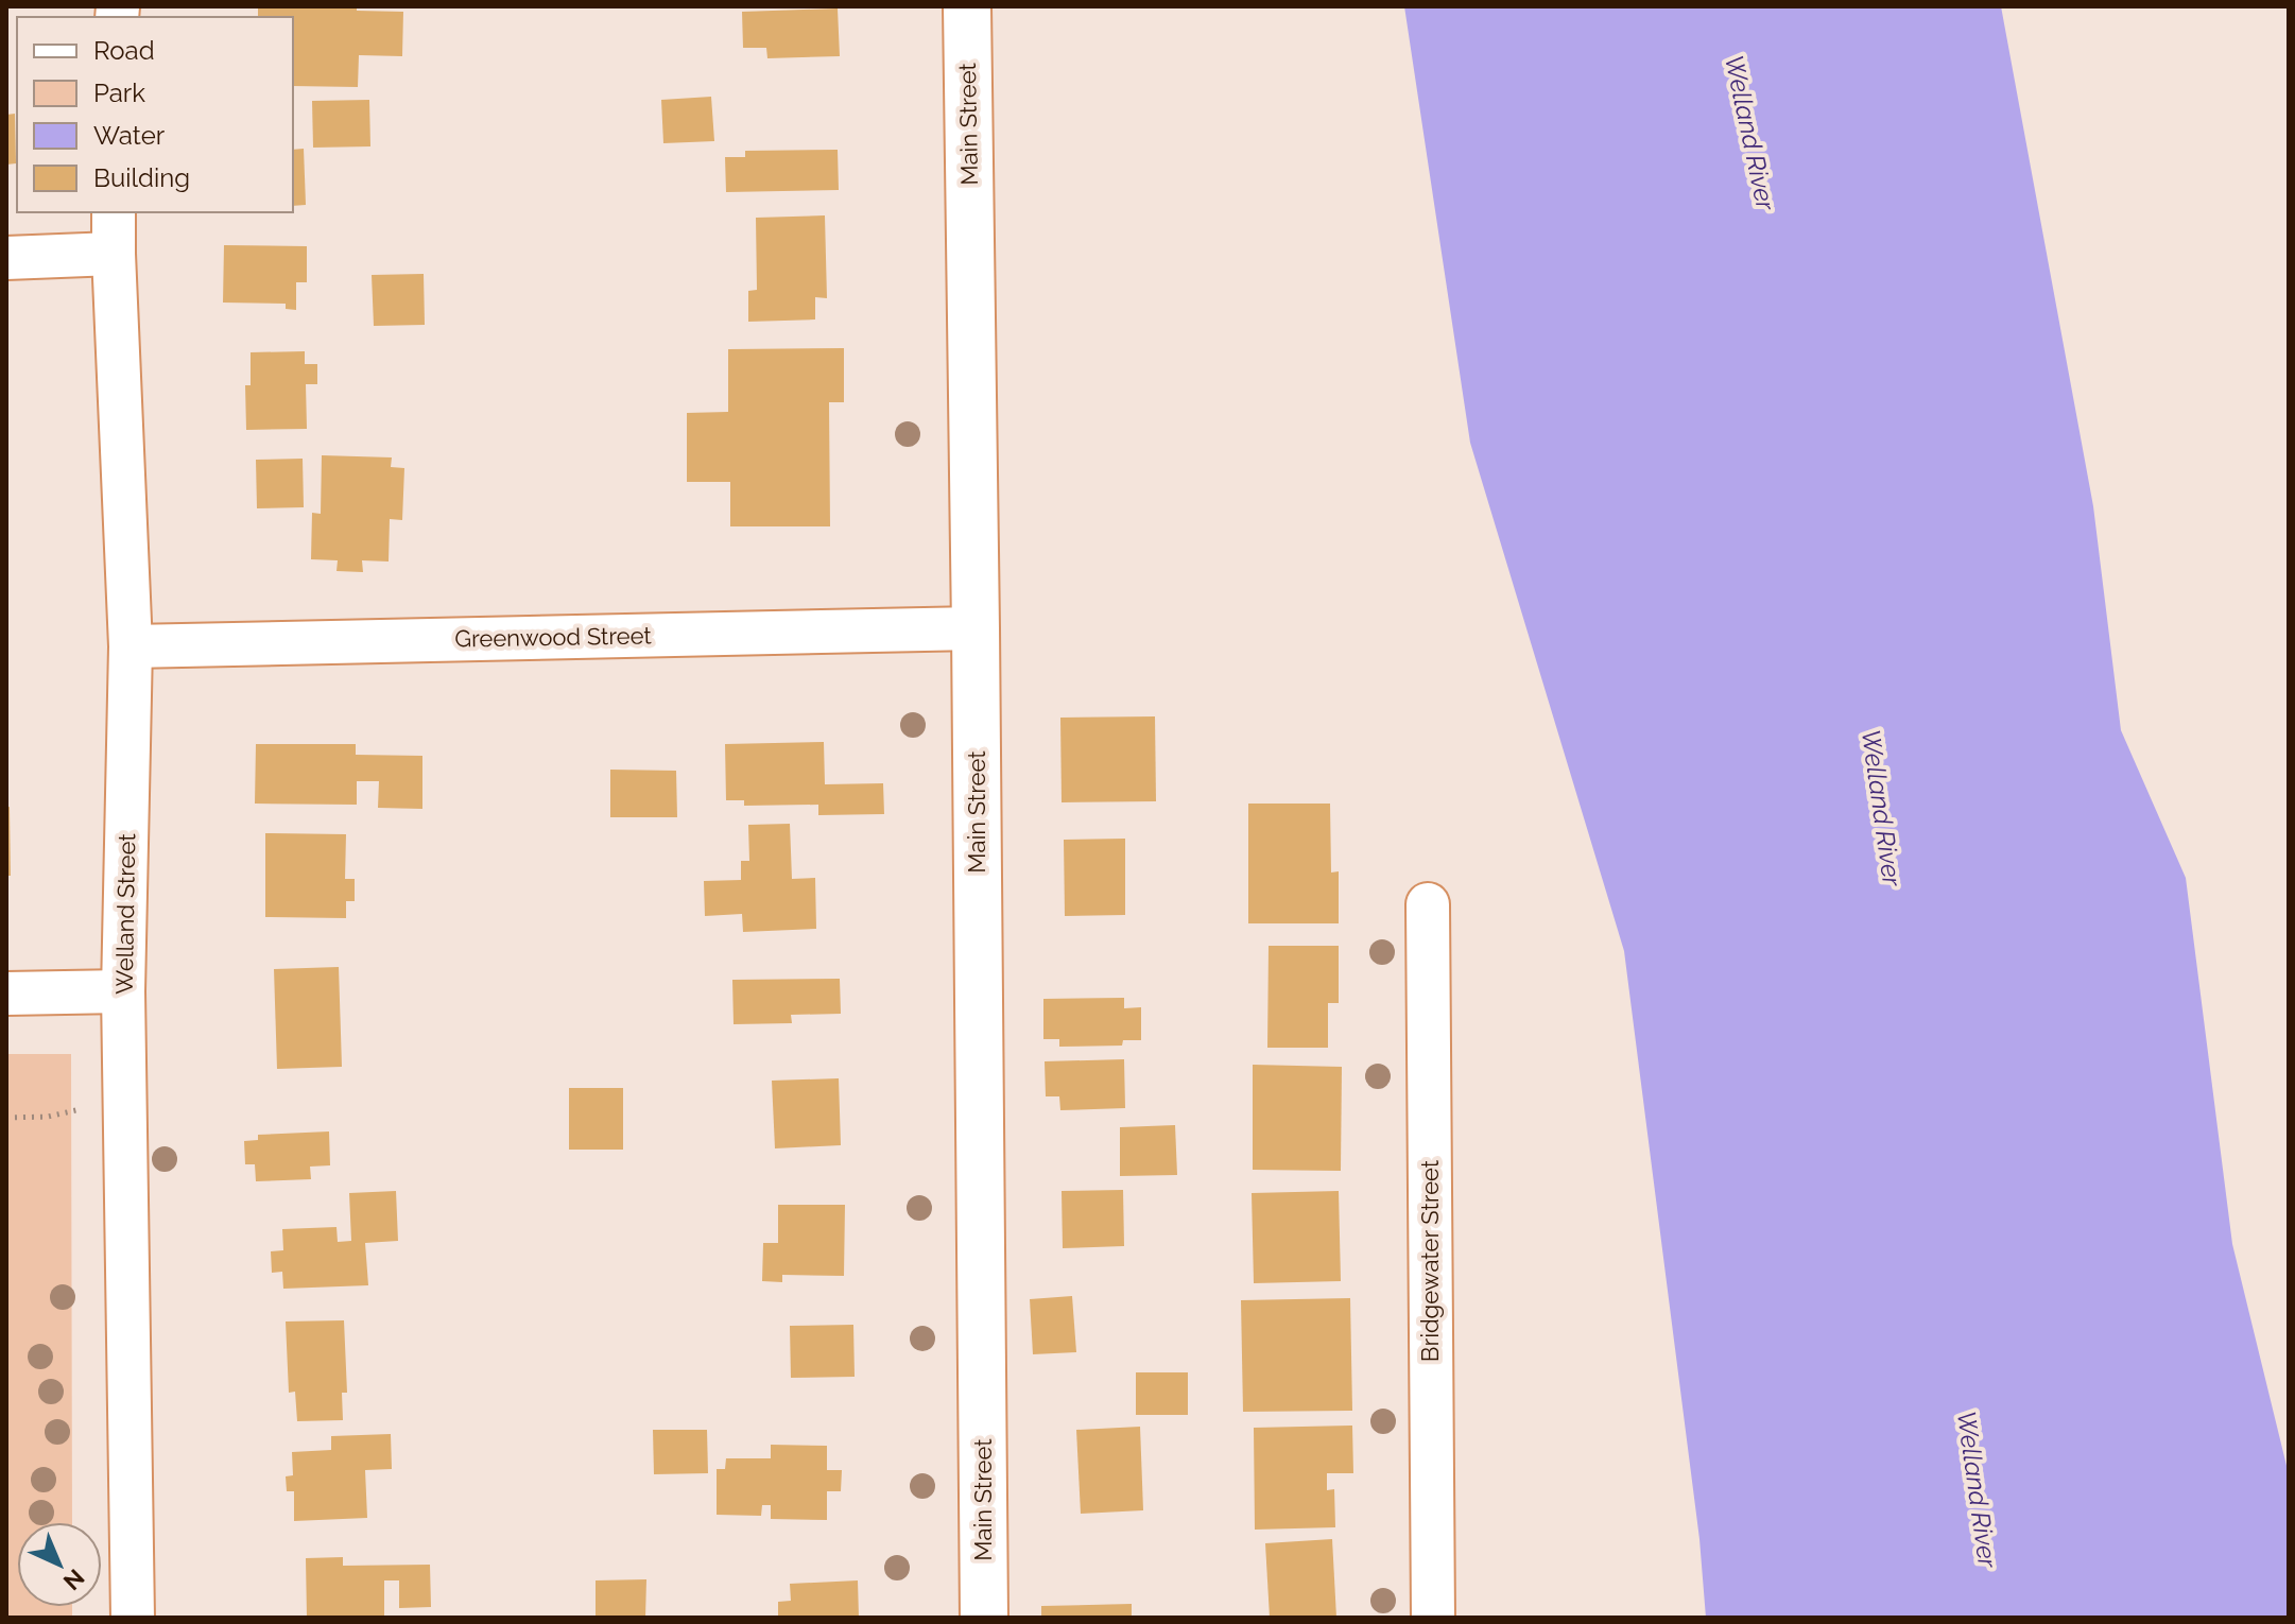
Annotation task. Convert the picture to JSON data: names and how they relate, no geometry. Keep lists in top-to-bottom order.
{
  "streets": {
    "main road": ["Main Street"],
    "street": ["Greenwood Street", "Welland Street", "Bridgewater Street"]
  },
  "crossings": [
    ["Main Street", "Greenwood Street"],
    ["Greenwood Street", "Welland Street"]
  ],
  "water": ["Welland River"],
  "legend": [
    "Road",
    "Park",
    "Water",
    "Building"
  ],
  "north": "bottom right"
}
